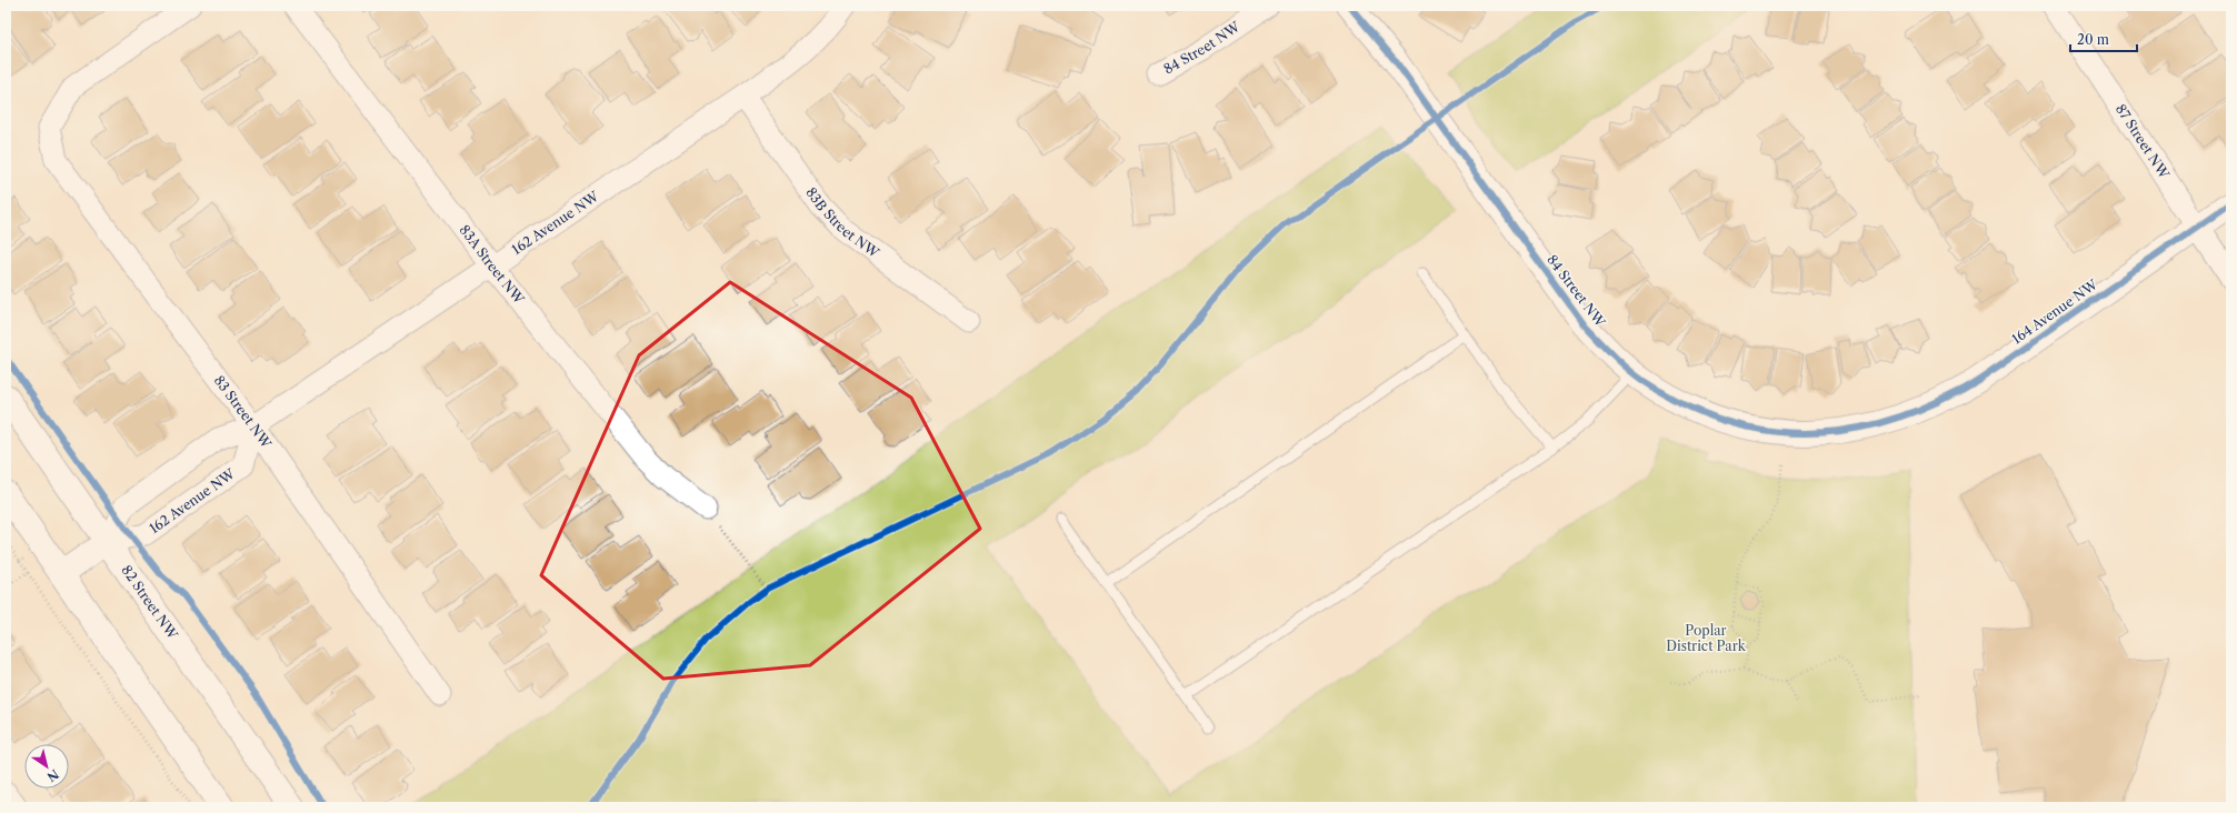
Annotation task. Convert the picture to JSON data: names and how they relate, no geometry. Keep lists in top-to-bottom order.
{
  "streets": {
    "street": [
      "84 Street NW",
      "87 Street NW",
      "83B Street NW",
      "162 Avenue NW",
      "83A Street NW",
      "164 Avenue NW",
      "83 Street NW",
      "82 Street NW"
    ]
  },
  "crossings": [
    ["84 Street NW", "164 Avenue NW"],
    ["87 Street NW", "164 Avenue NW"],
    ["83B Street NW", "162 Avenue NW"],
    ["162 Avenue NW", "83A Street NW"],
    ["162 Avenue NW", "83 Street NW"],
    ["162 Avenue NW", "82 Street NW"]
  ],
  "parks": ["Poplar District Park"],
  "scale_bar": "20 m",
  "north": "bottom right"
}
